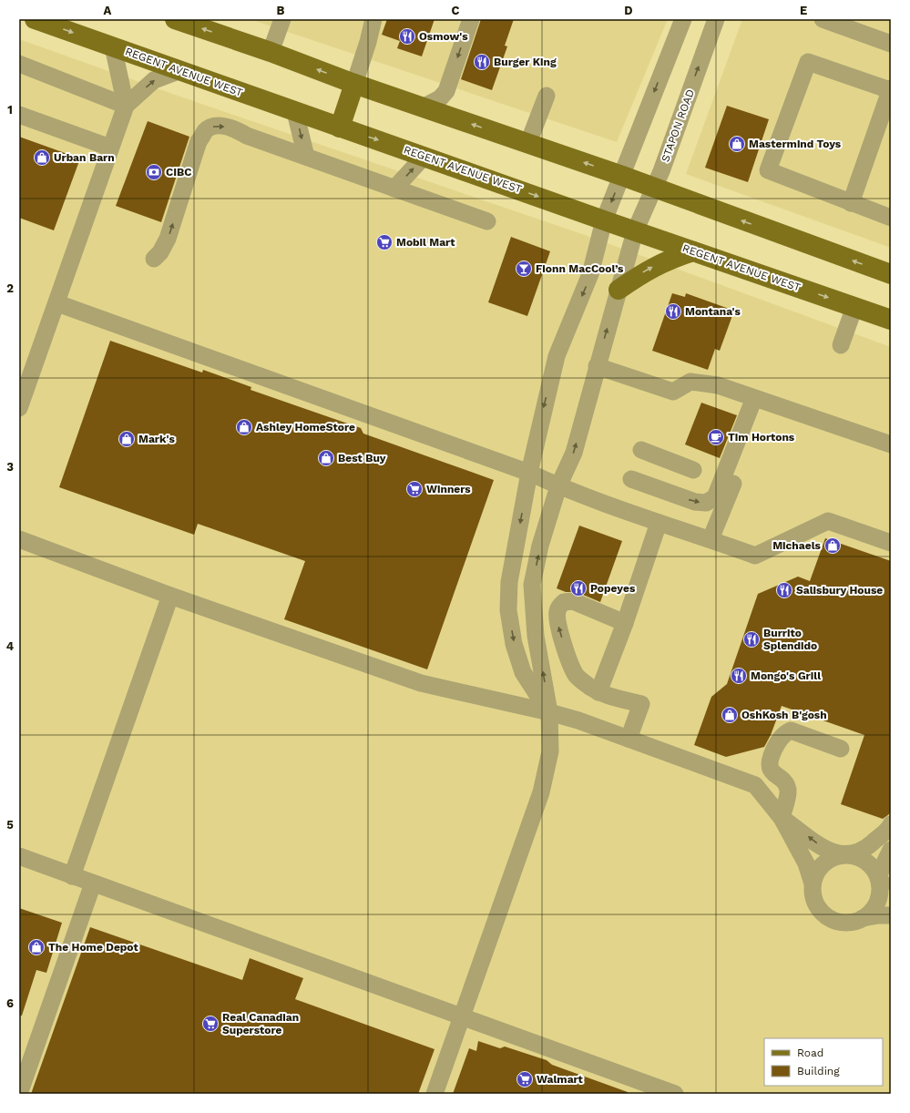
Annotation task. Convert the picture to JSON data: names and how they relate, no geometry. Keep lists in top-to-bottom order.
{
  "streets": {
    "main road": ["REGENT AVENUE WEST"],
    "street": ["STAPON ROAD"]
  },
  "crossings": [
    ["REGENT AVENUE WEST", "STAPON ROAD"]
  ],
  "places": {
    "restaurant": [
      "Osmow's",
      "Burger King",
      "Montana's",
      "Popeyes",
      "Salisbury House",
      "Burrito Splendido",
      "Mongo's Grill"
    ],
    "shop": [
      "Mastermind Toys",
      "Urban Barn",
      "Ashley HomeStore",
      "Mark's",
      "Best Buy",
      "Michaels",
      "OshKosh B'gosh",
      "The Home Depot"
    ],
    "bank": ["CIBC"],
    "supermarket": [
      "Mobil Mart",
      "Winners",
      "Real Canadian Superstore",
      "Walmart"
    ],
    "bar": ["Fionn MacCool’s"],
    "cafe": ["Tim Hortons"]
  },
  "legend": ["Road", "Building"],
  "grid": {
    "columns": [
      "A",
      "B",
      "C",
      "D",
      "E"
    ],
    "rows": [
      "1",
      "2",
      "3",
      "4",
      "5",
      "6"
    ]
  }
}
